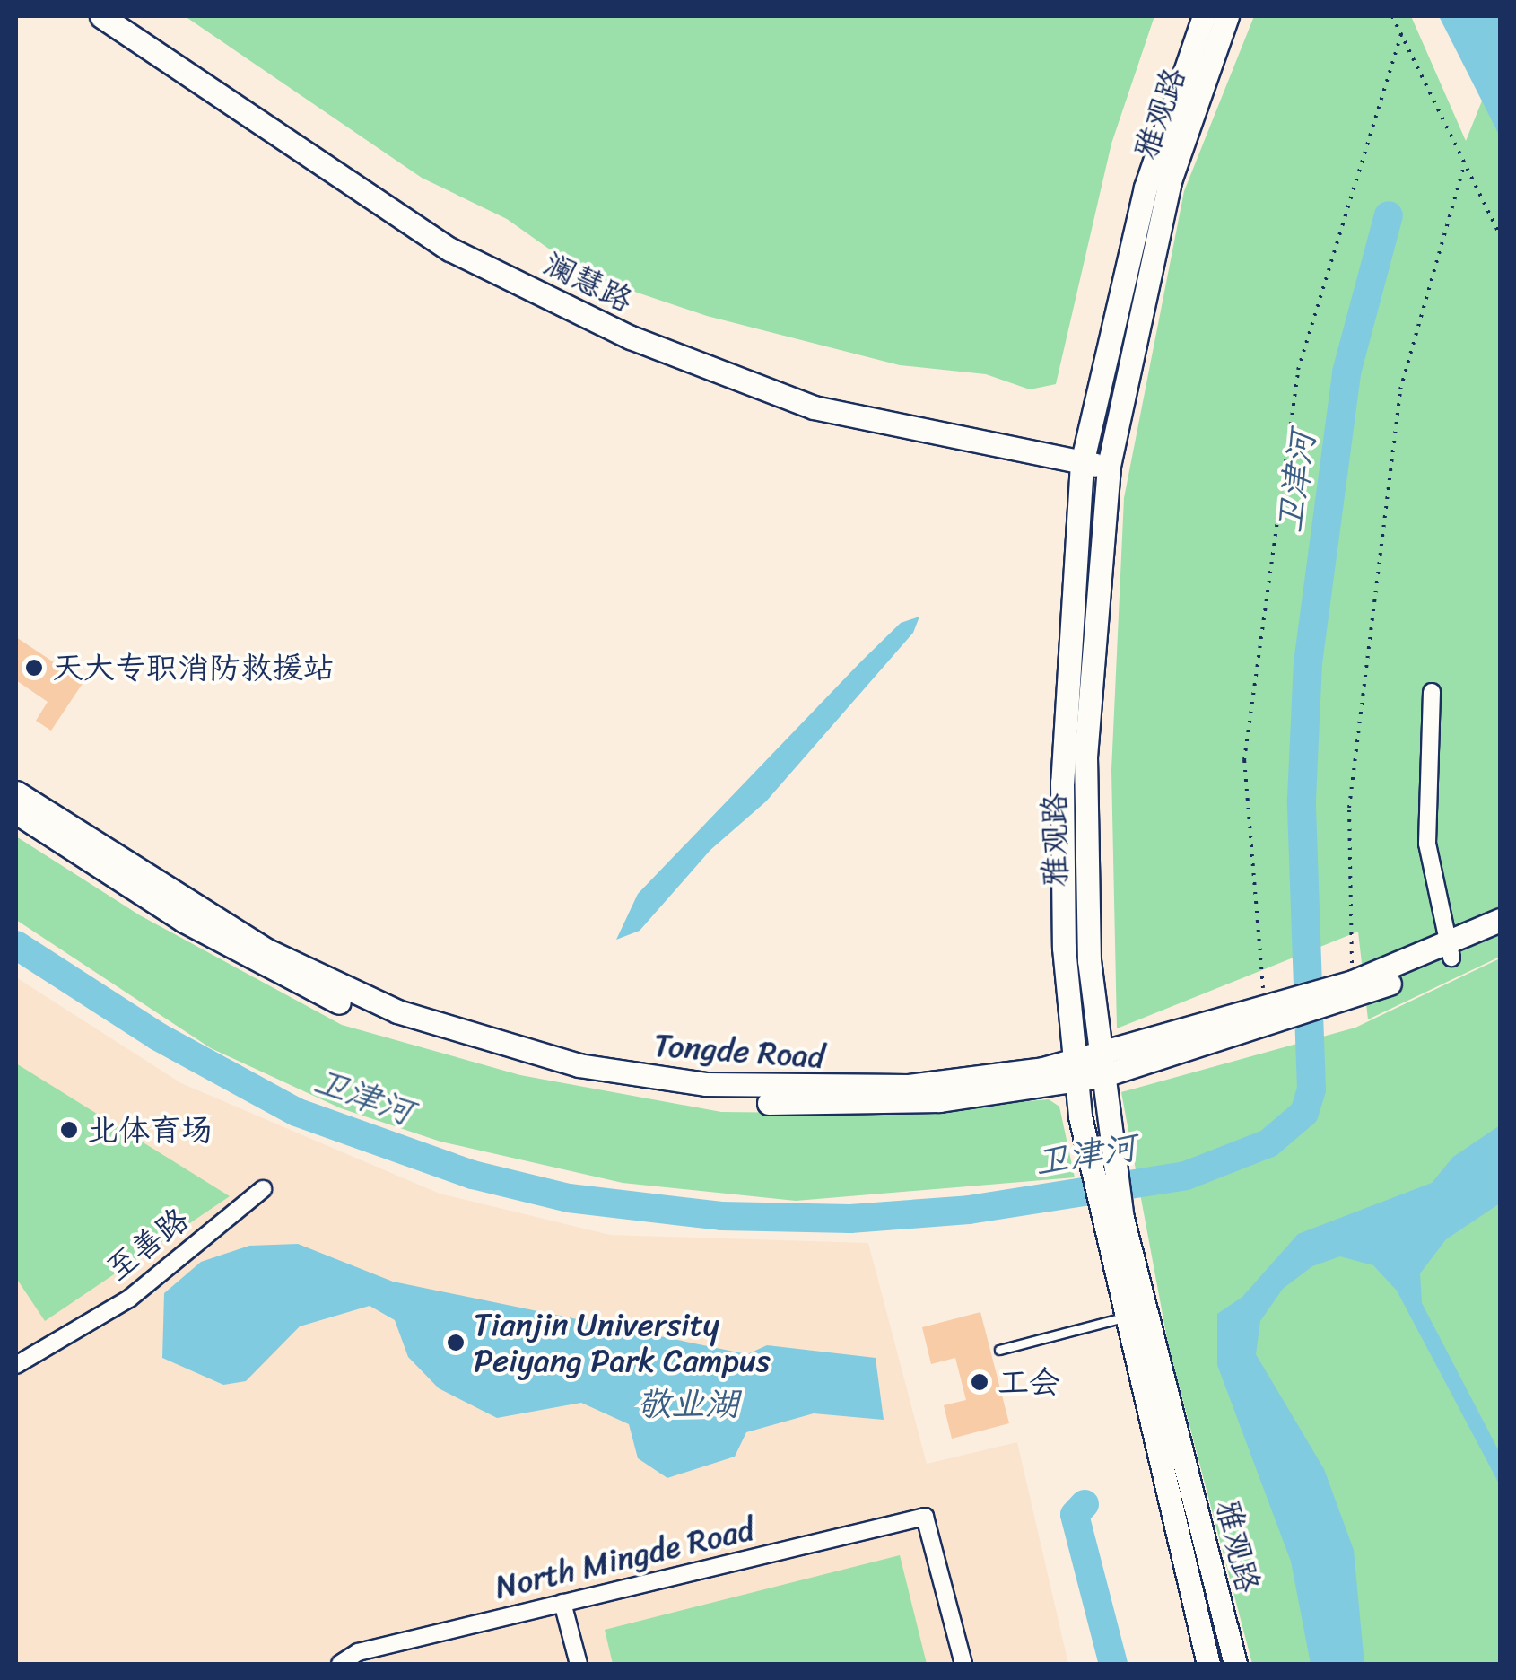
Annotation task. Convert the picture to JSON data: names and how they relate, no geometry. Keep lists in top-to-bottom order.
{
  "streets": {
    "main road": ["雅观路", "澜慧路", "Tongde Road"],
    "street": ["至善路", "North Mingde Road"]
  },
  "crossings": [
    ["雅观路", "澜慧路"],
    ["雅观路", "Tongde Road"]
  ],
  "water": ["卫津河", "敬业湖"],
  "places": [
    "天大专职消防救援站",
    "北体育场",
    "Tianjin University Peiyang Park Campus",
    "工会"
  ]
}
